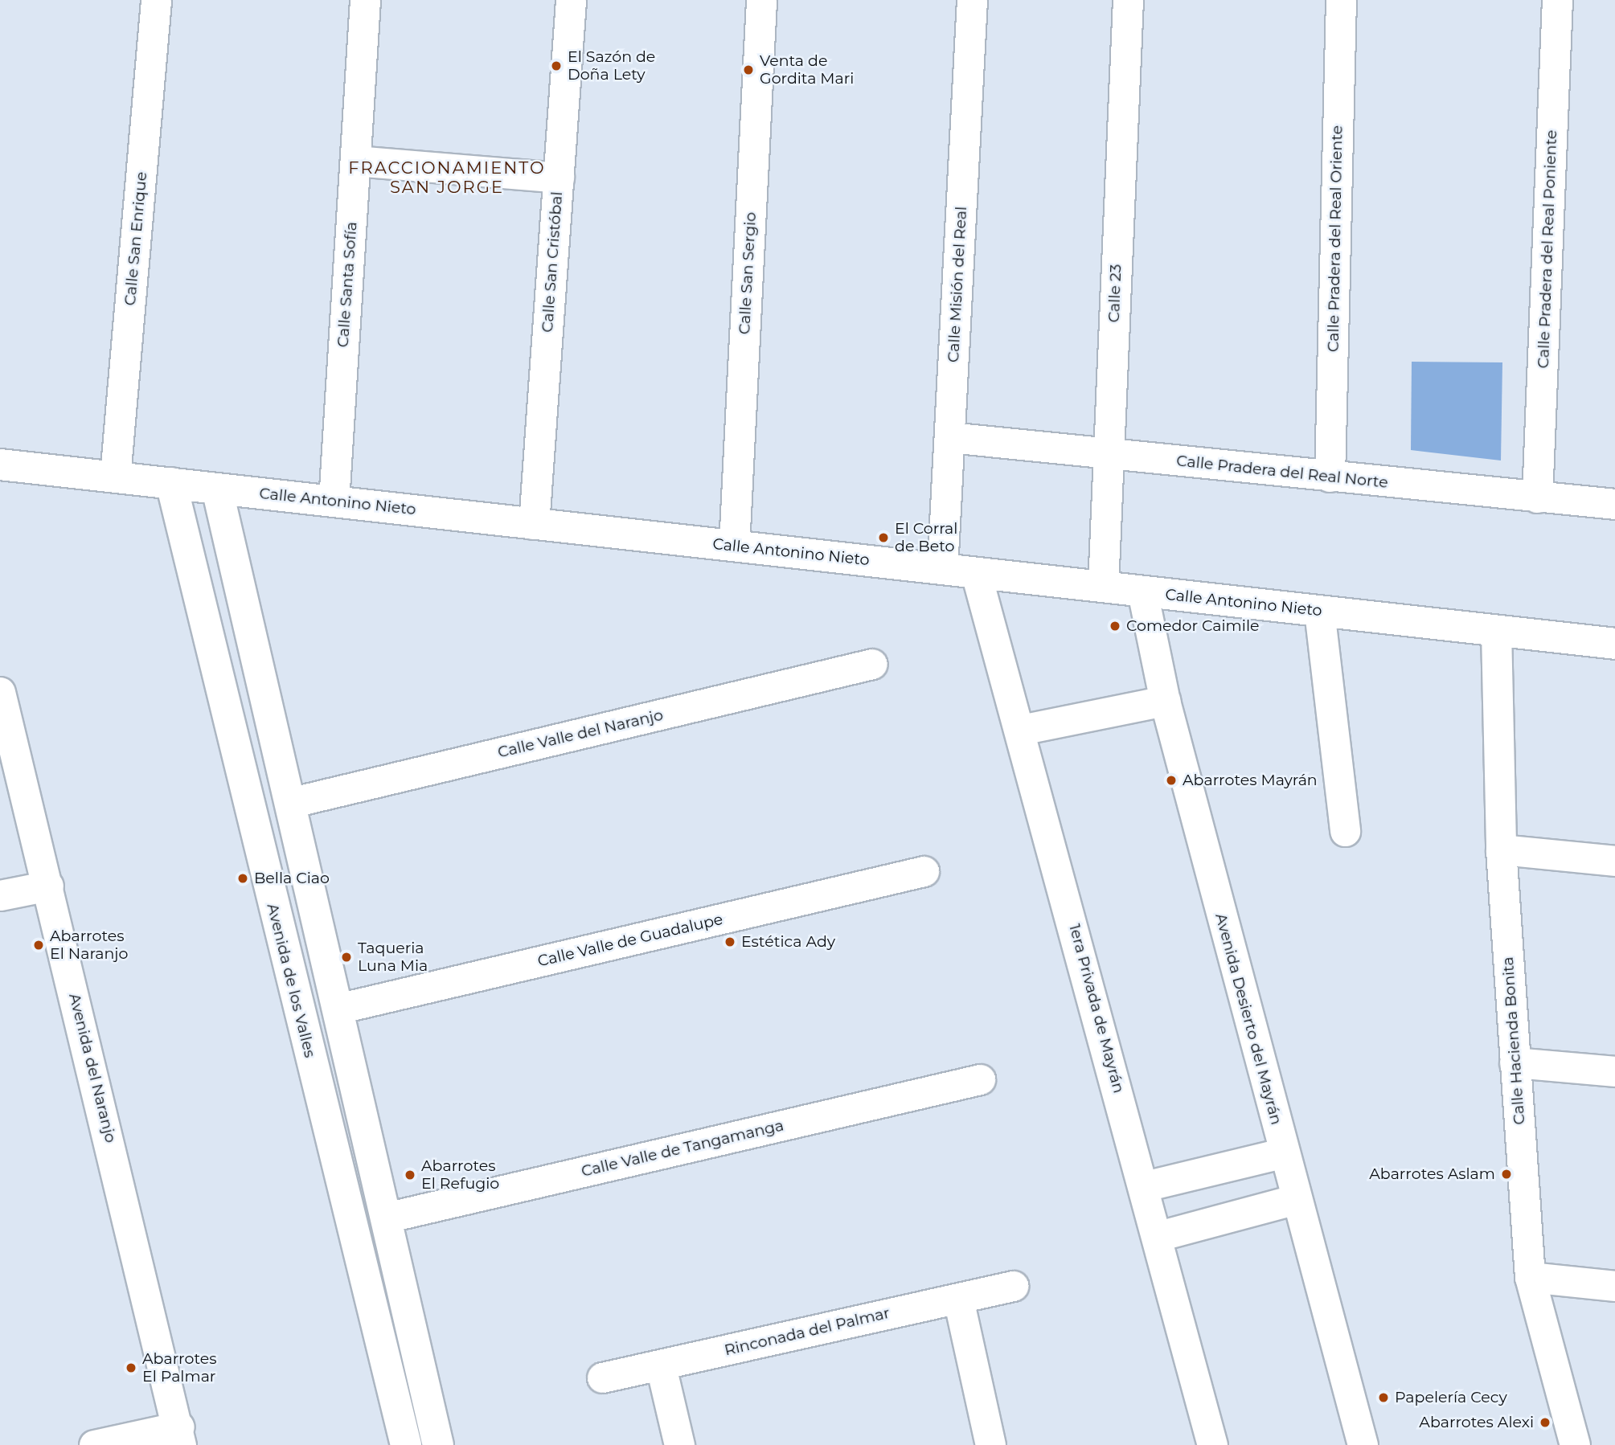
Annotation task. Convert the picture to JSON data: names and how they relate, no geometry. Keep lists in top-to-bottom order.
{
  "streets": {
    "street": [
      "Calle San Enrique",
      "Calle Pradera del Real Oriente",
      "Calle Pradera del Real Poniente",
      "Calle San Cristóbal",
      "Calle San Sergio",
      "Calle Santa Sofía",
      "Calle Misión del Real",
      "Calle 23",
      "Calle Pradera del Real Norte",
      "Calle Antonino Nieto",
      "Calle Valle del Naranjo",
      "Calle Valle de Guadalupe",
      "Avenida de los Valles",
      "1era Privada de Mayrán",
      "Avenida Desierto del Mayrán",
      "Calle Hacienda Bonita",
      "Avenida del Naranjo",
      "Calle Valle de Tangamanga",
      "Rinconada del Palmar"
    ]
  },
  "crossings": [
    ["Calle San Enrique", "Calle Antonino Nieto"],
    ["Calle Pradera del Real Oriente", "Calle Pradera del Real Norte"],
    ["Calle Pradera del Real Poniente", "Calle Pradera del Real Norte"],
    ["Calle San Cristóbal", "Calle Antonino Nieto"],
    ["Calle San Sergio", "Calle Antonino Nieto"],
    ["Calle Santa Sofía", "Calle Antonino Nieto"],
    ["Calle Misión del Real", "Calle Pradera del Real Norte"],
    ["Calle Misión del Real", "Calle Antonino Nieto"],
    ["Calle 23", "Calle Pradera del Real Norte"],
    ["Calle 23", "Calle Antonino Nieto"],
    ["Calle Antonino Nieto", "Avenida de los Valles"],
    ["Calle Antonino Nieto", "1era Privada de Mayrán"],
    ["Calle Antonino Nieto", "Avenida Desierto del Mayrán"],
    ["Calle Antonino Nieto", "Calle Hacienda Bonita"]
  ],
  "districts": ["FRACCIONAMIENTO SAN JORGE"],
  "places": [
    "El Sazón de Doña Lety",
    "Venta de Gordita Mari",
    "El Corral de Beto",
    "Comedor Caimile",
    "Abarrotes Mayrán",
    "Bella Ciao",
    "Estética Ady",
    "Abarrotes El Naranjo",
    "Taqueria Luna Mia",
    "Abarrotes Aslam",
    "Abarrotes El Refugio",
    "Abarrotes El Palmar",
    "Papelería Cecy",
    "Abarrotes Alexi"
  ]
}
